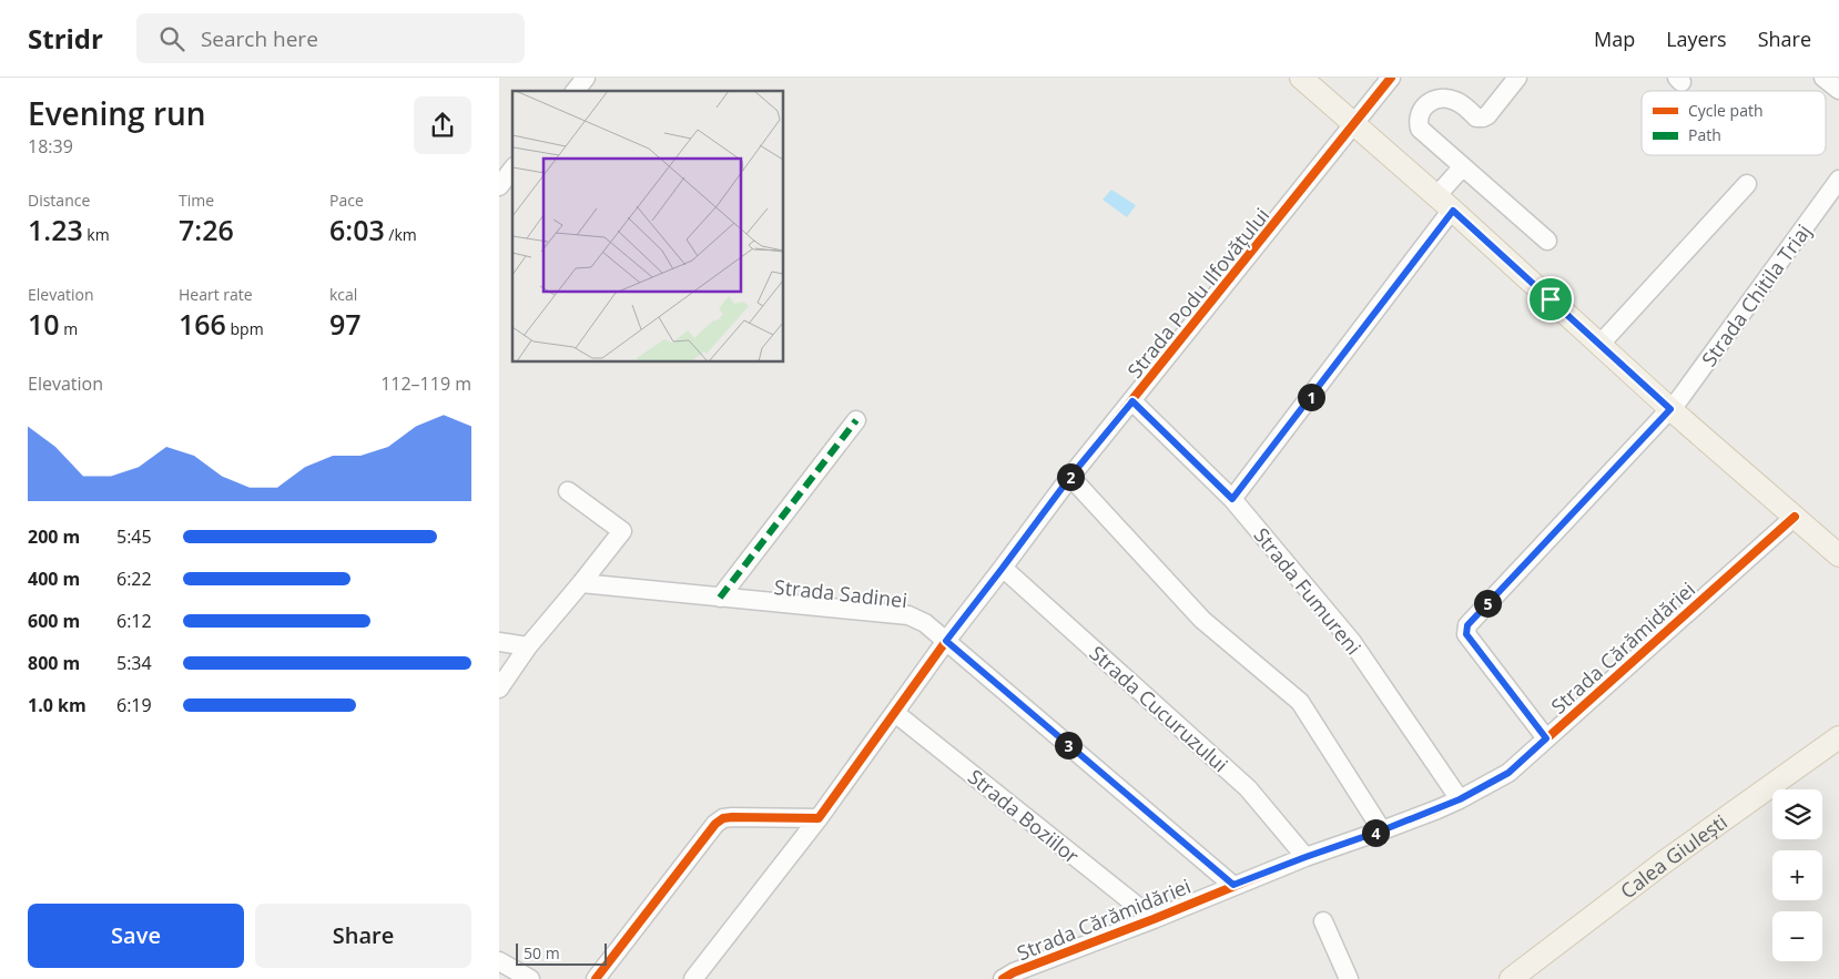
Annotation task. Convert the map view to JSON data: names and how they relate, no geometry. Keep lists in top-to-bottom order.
{
  "streets": {
    "main road": ["Calea Giulești"],
    "street": [
      "Strada Podu Ilfovățului",
      "Strada Chitila Triaj",
      "Strada Fumureni",
      "Strada Sadinei",
      "Strada Cărămidăriei",
      "Strada Cucuruzului",
      "Strada Boziilor"
    ]
  },
  "crossings": [
    ["Strada Podu Ilfovățului", "Strada Fumureni"],
    ["Strada Podu Ilfovățului", "Strada Sadinei"],
    ["Strada Podu Ilfovățului", "Strada Cucuruzului"],
    ["Strada Podu Ilfovățului", "Strada Boziilor"],
    ["Strada Chitila Triaj", "Strada Cărămidăriei"],
    ["Strada Fumureni", "Strada Cărămidăriei"],
    ["Strada Sadinei", "Strada Cărămidăriei"],
    ["Strada Cărămidăriei", "Strada Cucuruzului"],
    ["Strada Cărămidăriei", "Strada Boziilor"]
  ],
  "legend": ["Cycle path", "Path"],
  "scale_bar": "50 m",
  "page": {
    "header": "Stridr",
    "search": "Search here",
    "nav": ["Map", "Layers", "Share"],
    "heading": ["Evening run", "18:39"],
    "stats": [
      ["Distance", "1.23 km"],
      ["Time", "7:26"],
      ["Pace", "6:03 /km"],
      ["Elevation", "10 m"],
      ["Heart rate", "166 bpm"],
      ["kcal", "97"]
    ],
    "chart": ["Elevation", "112–119 m"],
    "pins": [
      "1",
      "2",
      "5",
      "3",
      "4"
    ],
    "list": [
      {
        "name": "200 m",
        "note": "5:45"
      },
      {
        "name": "400 m",
        "note": "6:22"
      },
      {
        "name": "600 m",
        "note": "6:12"
      },
      {
        "name": "800 m",
        "note": "5:34"
      },
      {
        "name": "1.0 km",
        "note": "6:19"
      }
    ],
    "map_buttons": ["+", "−"],
    "buttons": ["Save", "Share"],
    "scale": "50 m"
  }
}
